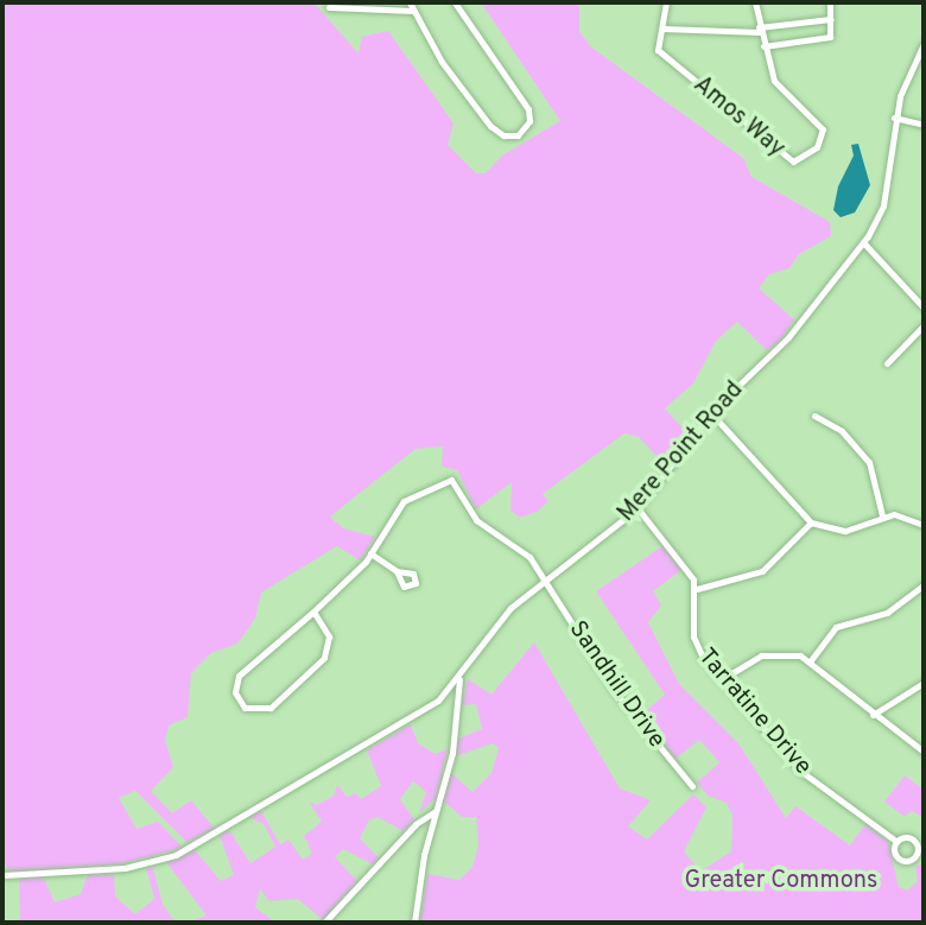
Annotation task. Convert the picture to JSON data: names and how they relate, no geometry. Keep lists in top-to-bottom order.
{
  "streets": {
    "street": [
      "Amos Way",
      "Mere Point Road",
      "Sandhill Drive",
      "Tarratine Drive"
    ]
  },
  "crossings": [
    ["Mere Point Road", "Sandhill Drive"]
  ],
  "parks": ["Greater Commons"]
}
